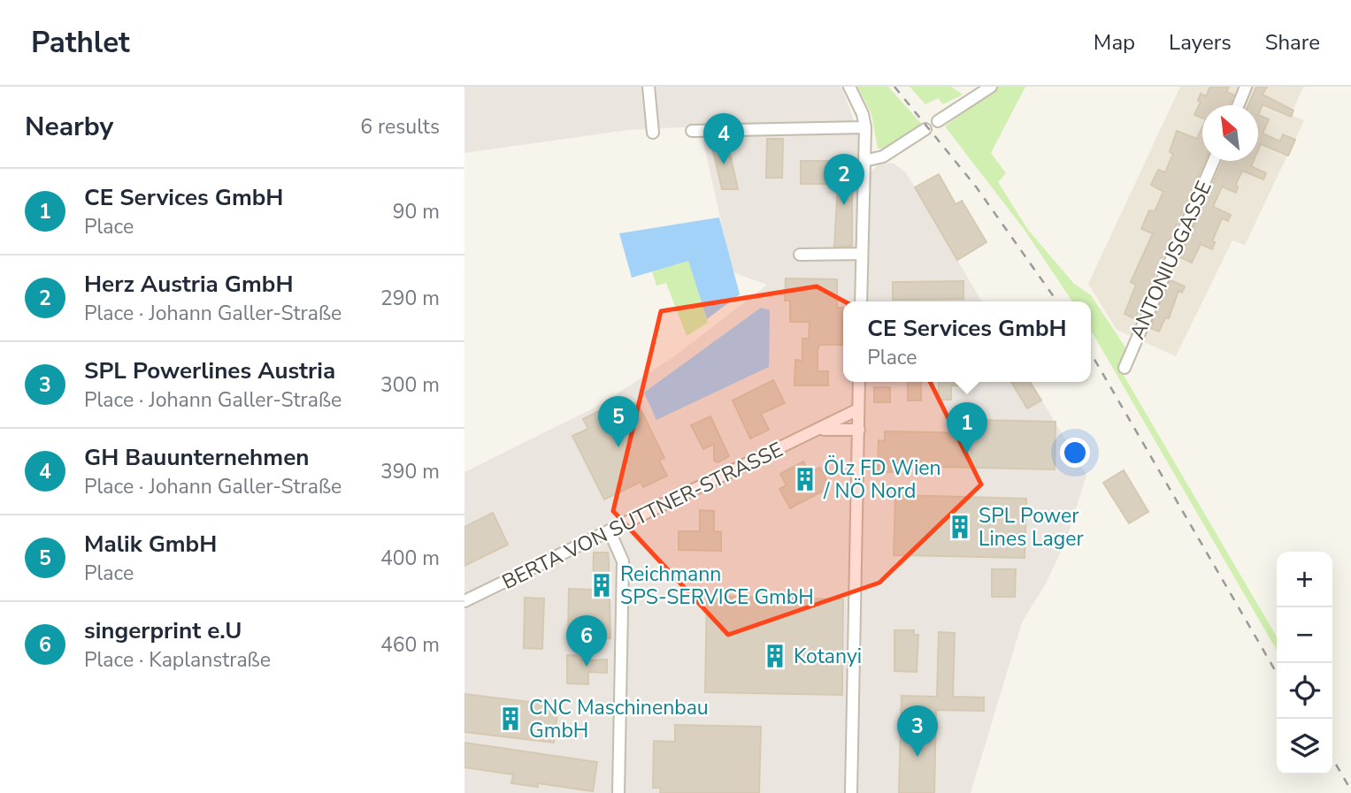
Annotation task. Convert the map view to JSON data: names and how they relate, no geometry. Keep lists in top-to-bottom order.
{
  "streets": {
    "street": ["ANTONIUSGASSE", "BERTA VON SUTTNER-STRASSE"]
  },
  "places": {
    "building": [
      "Ölz FD Wien / NÖ Nord",
      "SPL Power Lines Lager",
      "Reichmann SPS-SERVICE GmbH",
      "Kotanyi",
      "CNC Maschinenbau GmbH"
    ]
  },
  "north": "top left",
  "page": {
    "header": "Pathlet",
    "nav": ["Map", "Layers", "Share"],
    "heading": ["Nearby", "6 results"],
    "pins": [
      "4",
      "2",
      "5",
      "1",
      "6",
      "3"
    ],
    "list": [
      {
        "mark": "1",
        "name": "CE Services GmbH",
        "note": "Place",
        "value": "90 m"
      },
      {
        "mark": "2",
        "name": "Herz Austria GmbH",
        "note": "Place · Johann Galler-Straße",
        "value": "290 m"
      },
      {
        "mark": "3",
        "name": "SPL Powerlines Austria",
        "note": "Place · Johann Galler-Straße",
        "value": "300 m"
      },
      {
        "mark": "4",
        "name": "GH Bauunternehmen",
        "note": "Place · Johann Galler-Straße",
        "value": "390 m"
      },
      {
        "mark": "5",
        "name": "Malik GmbH",
        "note": "Place",
        "value": "400 m"
      },
      {
        "mark": "6",
        "name": "singerprint e.U",
        "note": "Place · Kaplanstraße",
        "value": "460 m"
      }
    ],
    "popup": ["CE Services GmbH", "Place"],
    "map_buttons": ["+", "−"]
  }
}
